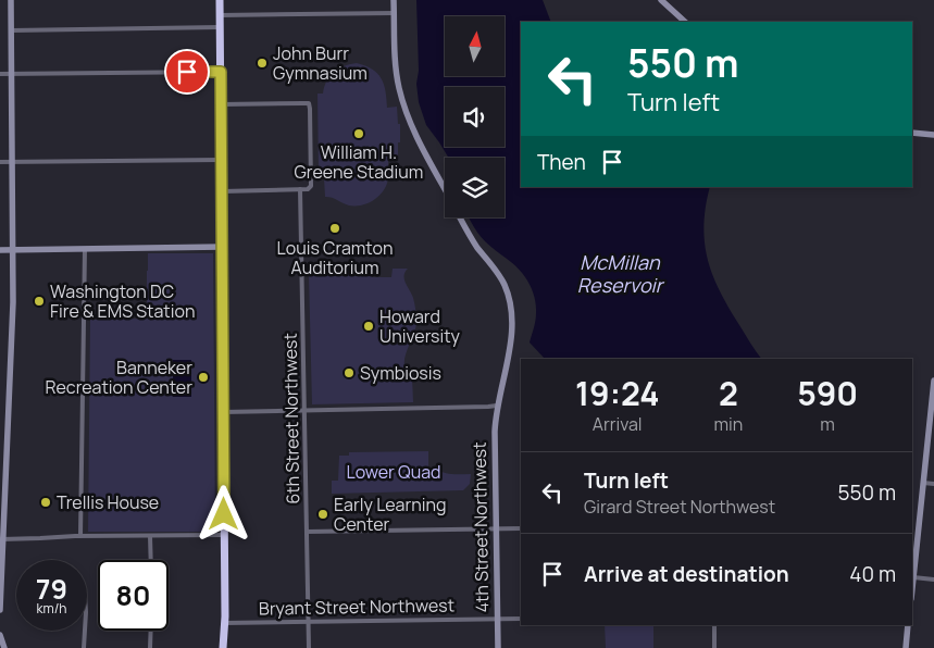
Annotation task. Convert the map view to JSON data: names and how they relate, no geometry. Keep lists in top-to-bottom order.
{
  "streets": {
    "street": ["6th Street Northwest", "4th Street Northwest", "Bryant Street Northwest"]
  },
  "crossings": [
    ["6th Street Northwest", "Bryant Street Northwest"],
    ["4th Street Northwest", "Bryant Street Northwest"]
  ],
  "water": ["McMillan Reservoir"],
  "parks": ["Lower Quad"],
  "places": [
    "John Burr Gymnasium",
    "William H. Greene Stadium",
    "Louis Cramton Auditorium",
    "Washington DC Fire & EMS Station",
    "Howard University",
    "Symbiosis",
    "Banneker Recreation Center",
    "Trellis House",
    "Early Learning Center"
  ],
  "north": "top",
  "page": {
    "turn": ["550 m", "Turn left"],
    "then": "Then",
    "eta": [
      "19:24",
      "Arrival",
      "2",
      "min",
      "590",
      "m"
    ],
    "list": [
      {
        "name": "Turn left",
        "note": "Girard Street Northwest",
        "value": "550 m"
      },
      {
        "name": "Arrive at destination",
        "value": "40 m"
      }
    ],
    "speed": "79 km/h",
    "limit": "80"
  }
}
